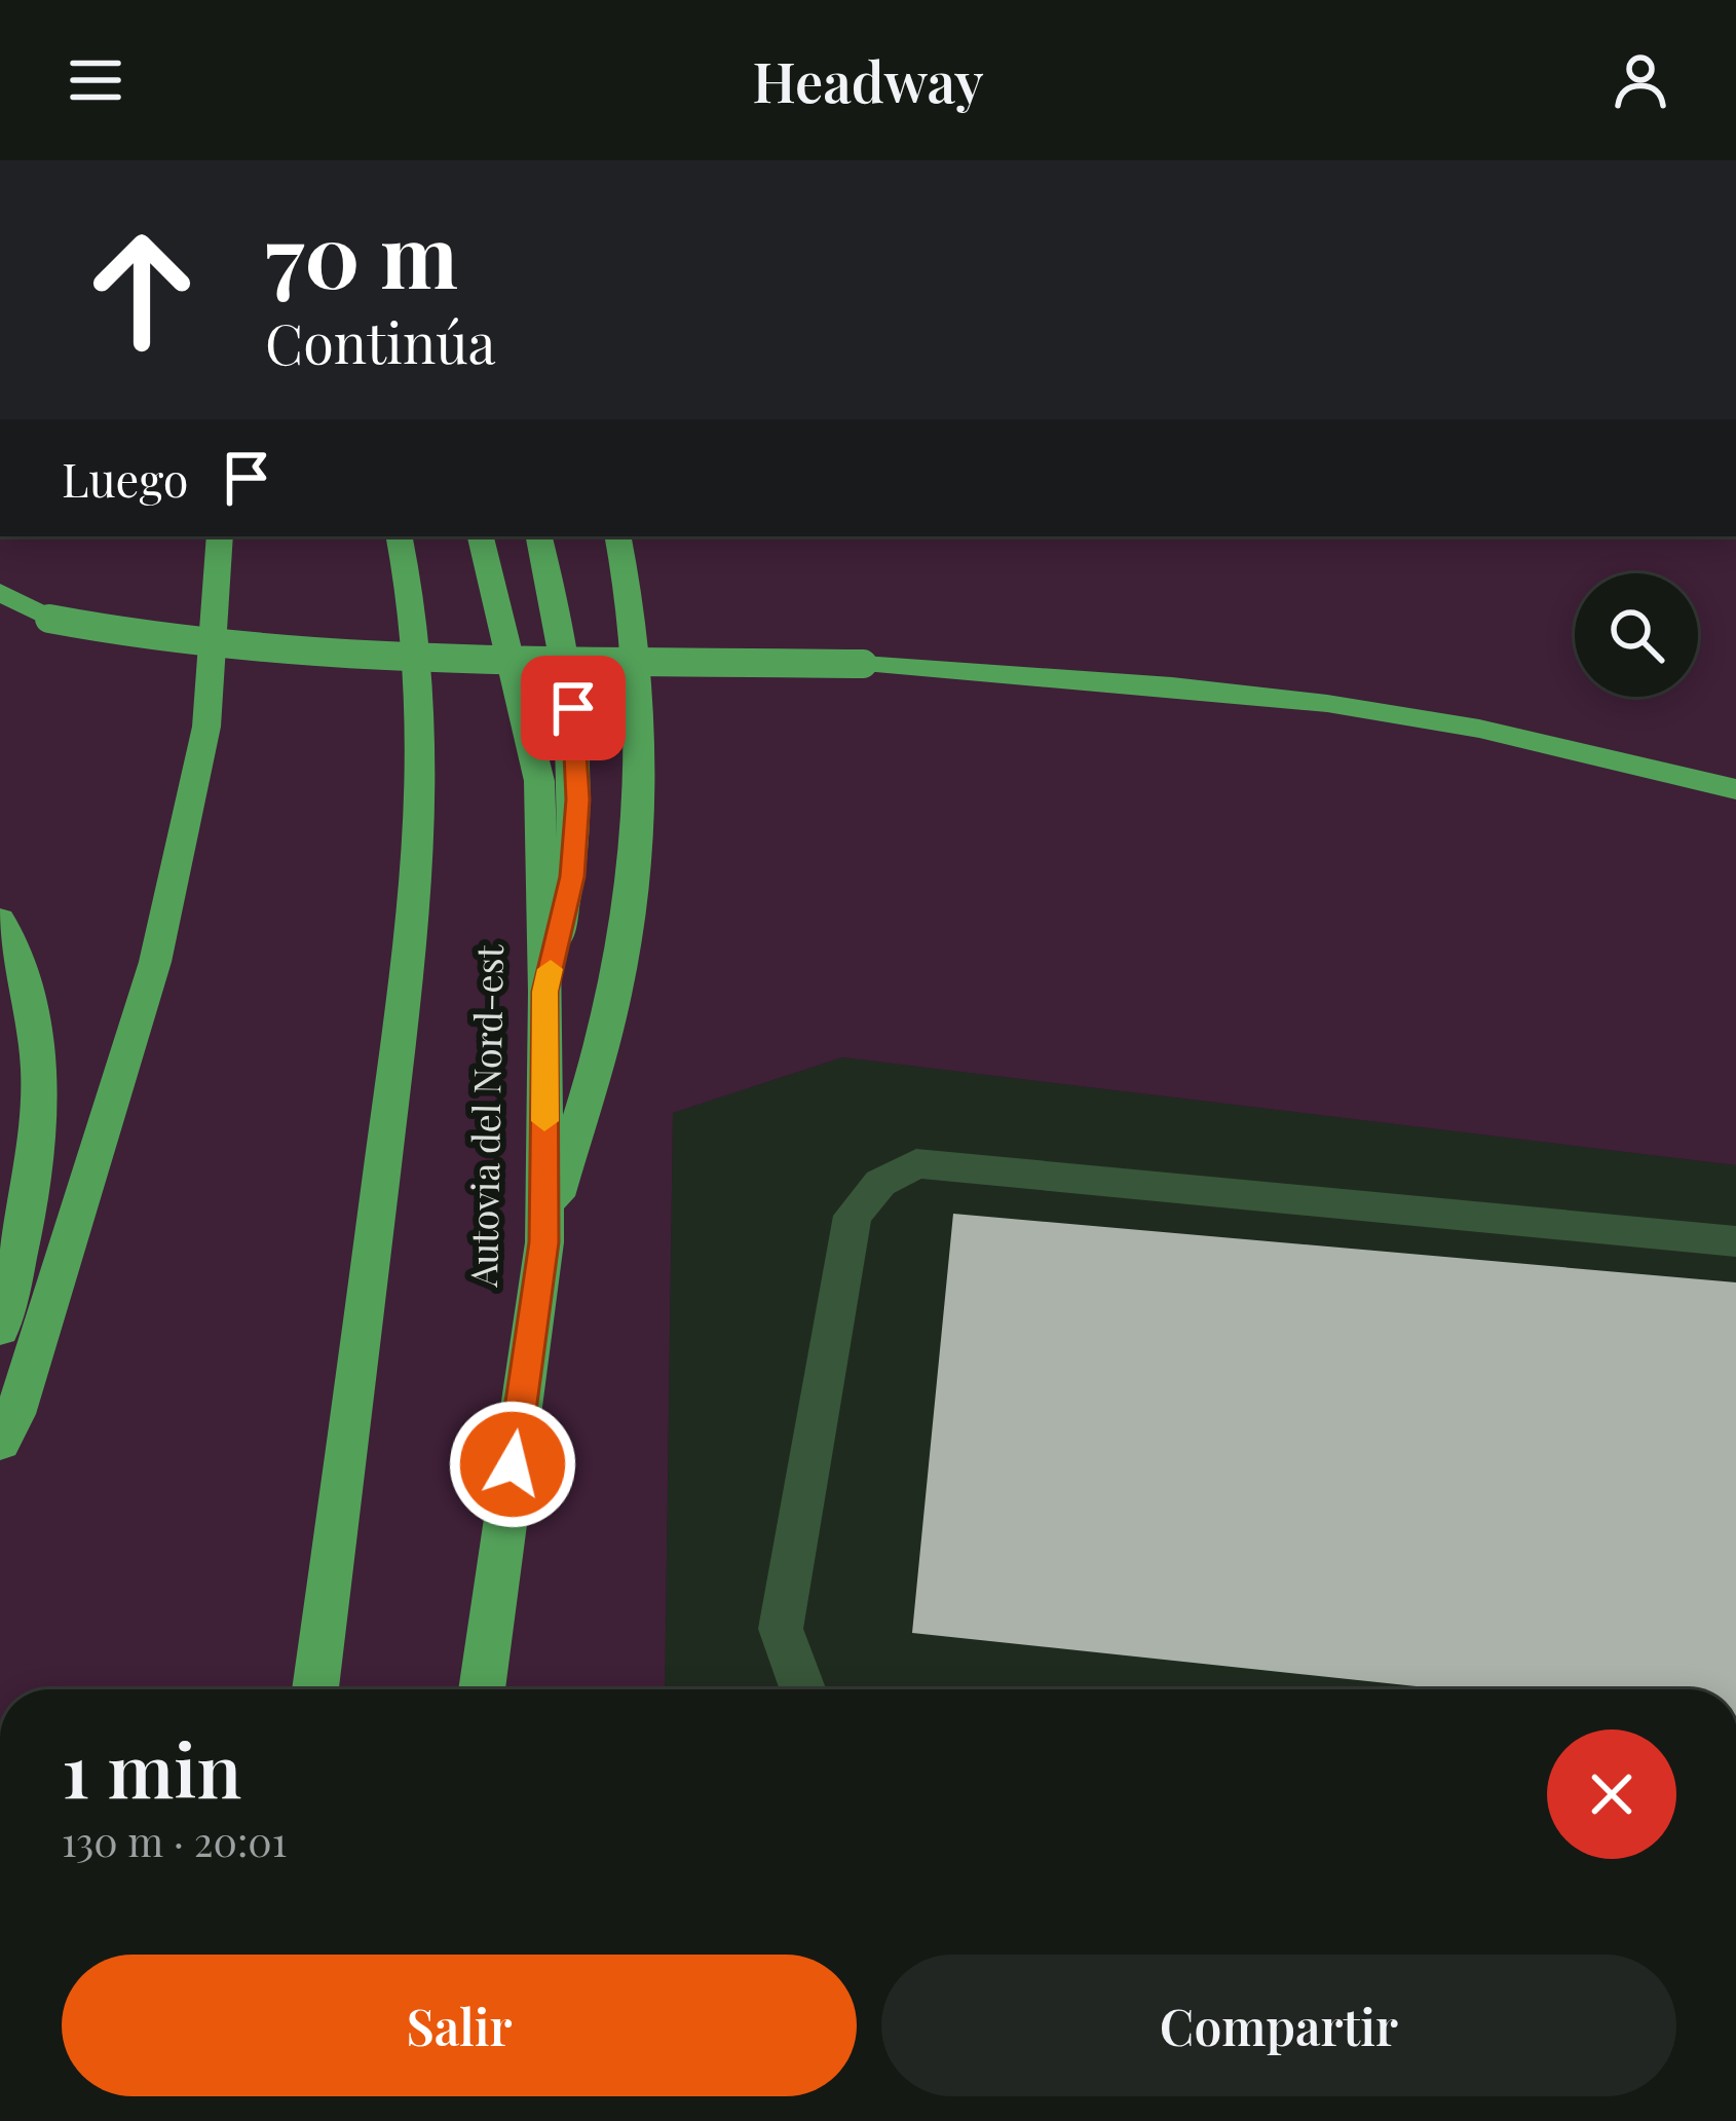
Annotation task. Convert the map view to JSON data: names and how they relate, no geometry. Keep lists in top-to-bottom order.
{
  "streets": {
    "highway": ["Autovia del Nord-est"]
  },
  "page": {
    "header": "Headway",
    "turn": ["70 m", "Continúa"],
    "then": "Luego",
    "heading": ["1 min", "130 m · 20:01"],
    "buttons": ["Salir", "Compartir"]
  }
}
